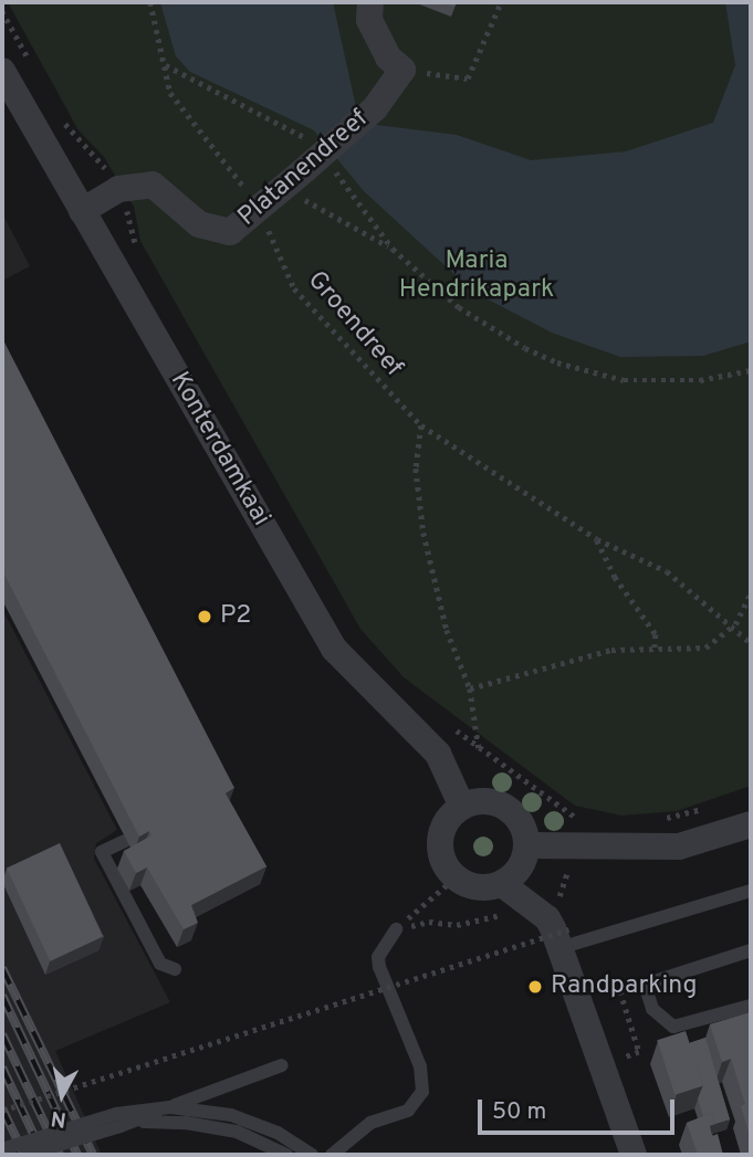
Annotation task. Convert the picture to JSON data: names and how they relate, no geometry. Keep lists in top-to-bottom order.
{
  "streets": {
    "street": ["Platanendreef", "Konterdamkaai"],
    "path": ["Groendreef"]
  },
  "crossings": [
    ["Platanendreef", "Groendreef"],
    ["Platanendreef", "Konterdamkaai"]
  ],
  "parks": ["Maria Hendrikapark"],
  "places": ["P2", "Randparking"],
  "scale_bar": "50 m",
  "north": "bottom"
}
